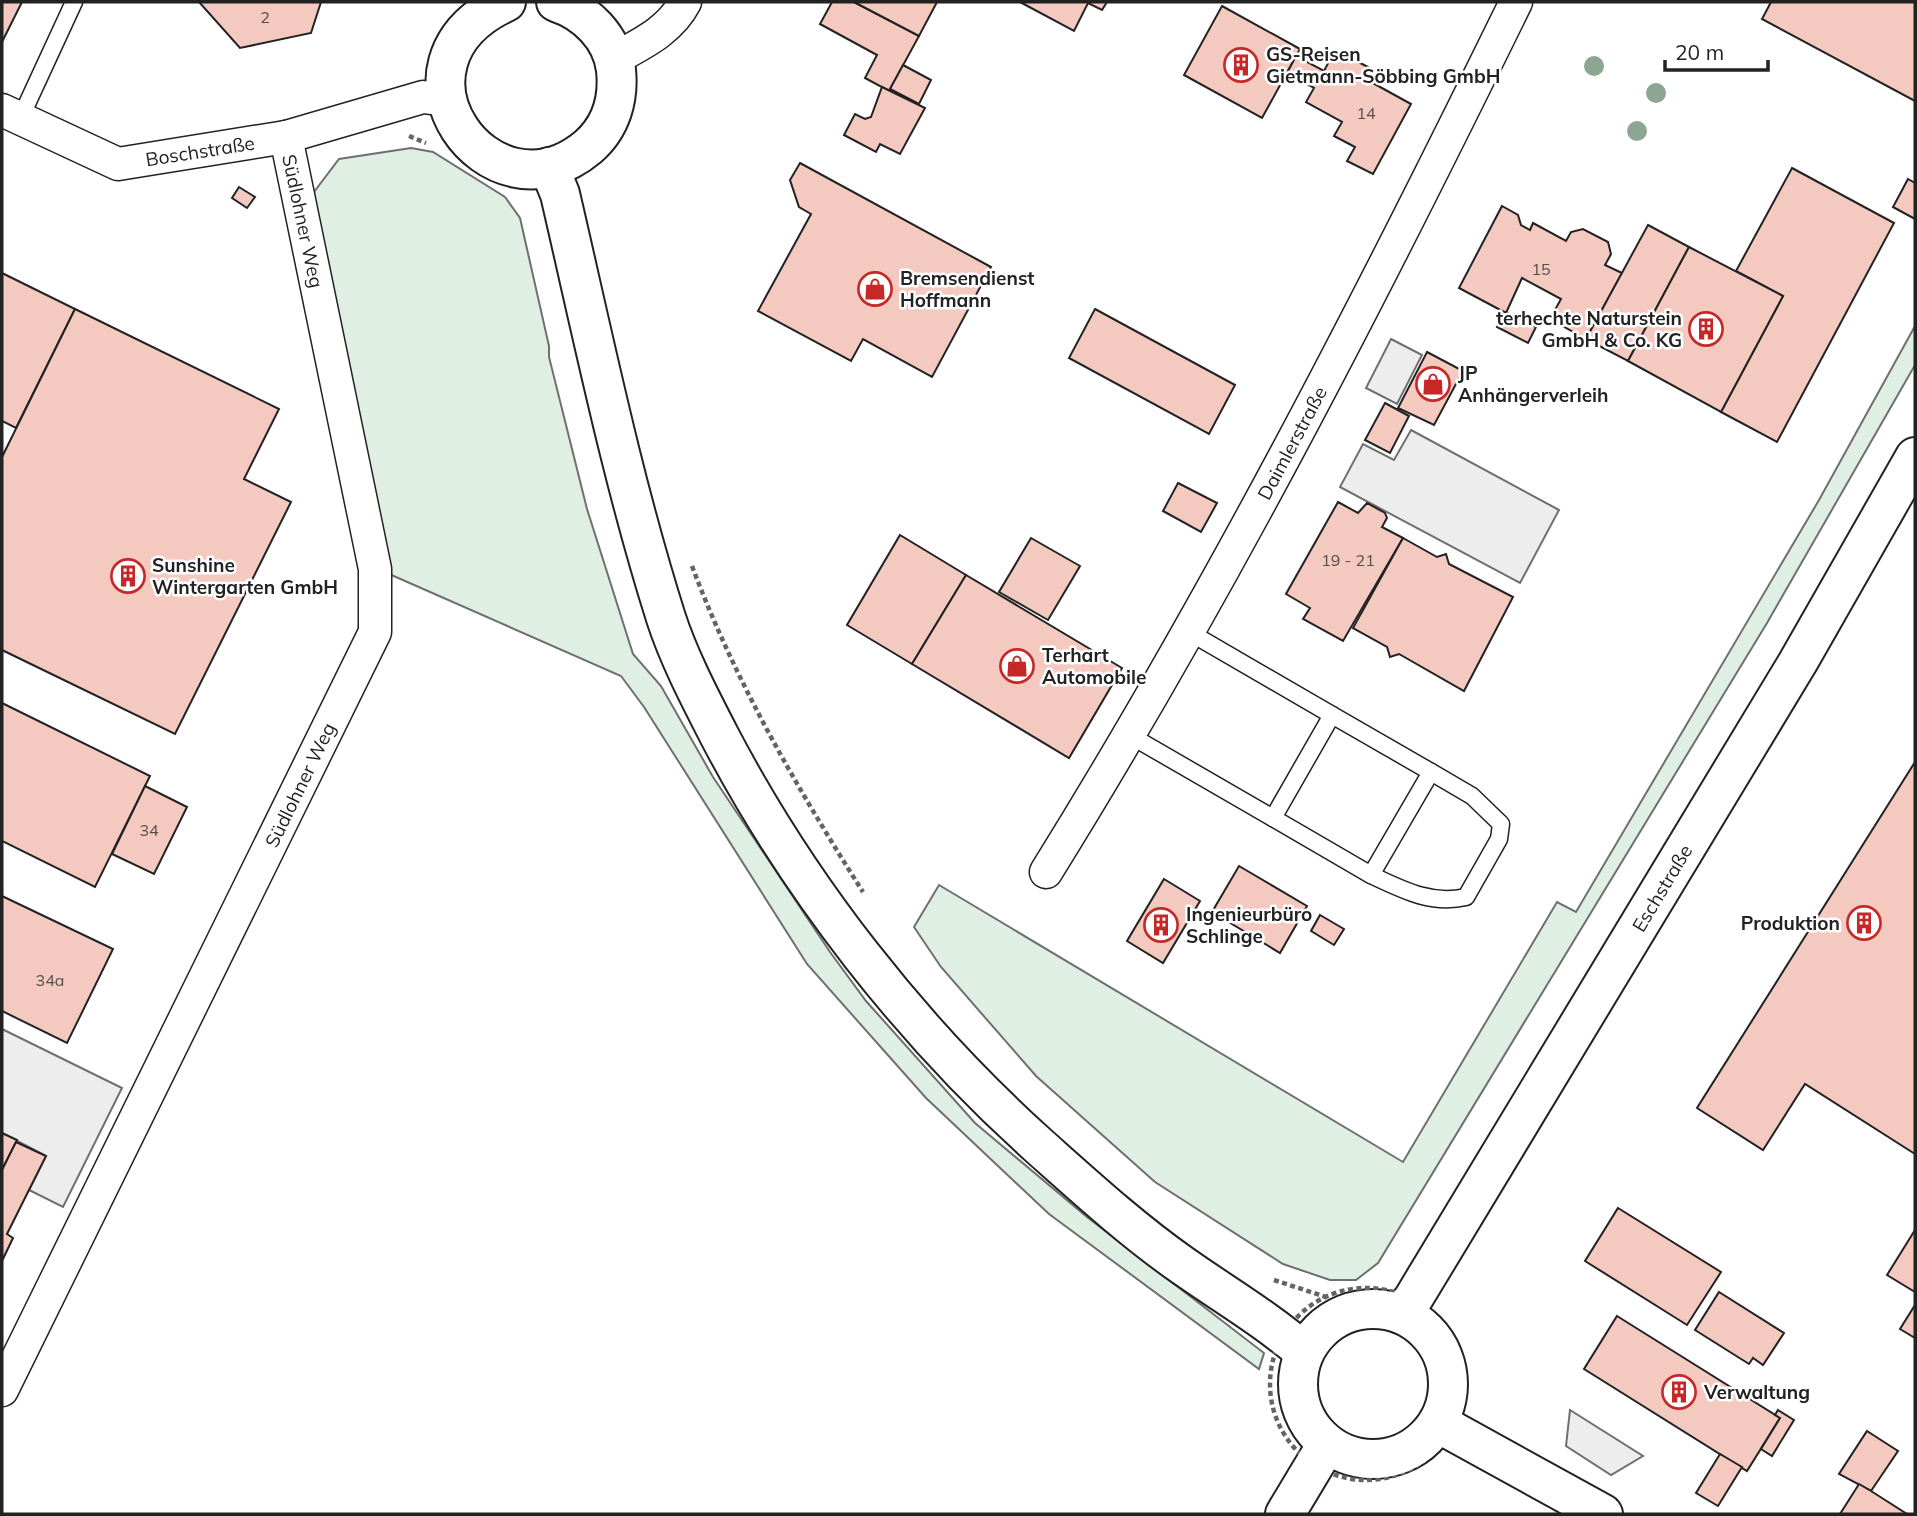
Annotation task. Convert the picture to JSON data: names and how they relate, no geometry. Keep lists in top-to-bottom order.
{
  "streets": {
    "street": [
      "Boschstraße",
      "Südlohner Weg",
      "Daimlerstraße",
      "Eschstraße"
    ]
  },
  "crossings": [
    ["Boschstraße", "Südlohner Weg"]
  ],
  "places": {
    "building": [
      "GS-Reisen Gietmann-Söbbing GmbH",
      "terhechte Naturstein GmbH & Co. KG",
      "Sunshine Wintergarten GmbH",
      "Produktion",
      "Ingenieurbüro Schlinge",
      "Verwaltung"
    ],
    "shop": ["Bremsendienst Hoffmann", "JP Anhängerverleih", "Terhart Automobile"]
  },
  "house_numbers": [
    "2",
    "14",
    "15",
    "19 - 21",
    "34",
    "34a"
  ],
  "scale_bar": "20 m"
}
